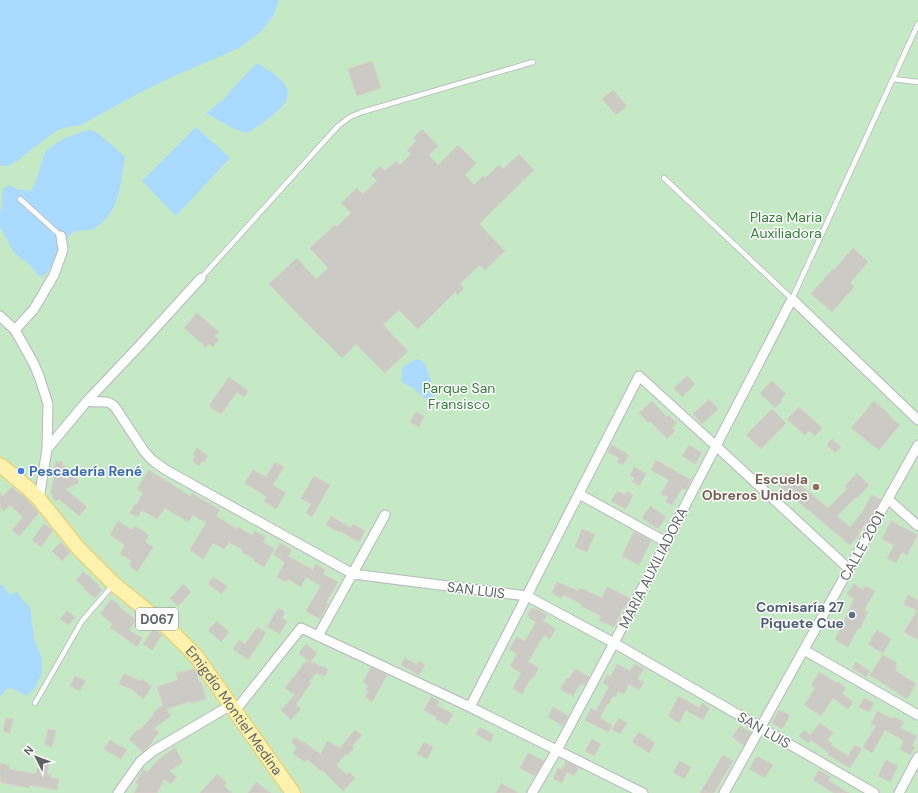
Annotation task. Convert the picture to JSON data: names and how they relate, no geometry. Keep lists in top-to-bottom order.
{
  "streets": {
    "main road": ["D067", "Emigdio Montiel Medina"],
    "street": ["CALLE 2001", "MARIA AUXILIADORA", "SAN LUIS"]
  },
  "crossings": [
    ["CALLE 2001", "SAN LUIS"],
    ["MARIA AUXILIADORA", "SAN LUIS"]
  ],
  "parks": ["Plaza Maria Auxiliadora", "Parque San Fransisco"],
  "places": ["Pescadería René", "Escuela Obreros Unidos", "Comisaría 27 Piquete Cue"],
  "north": "top left"
}
